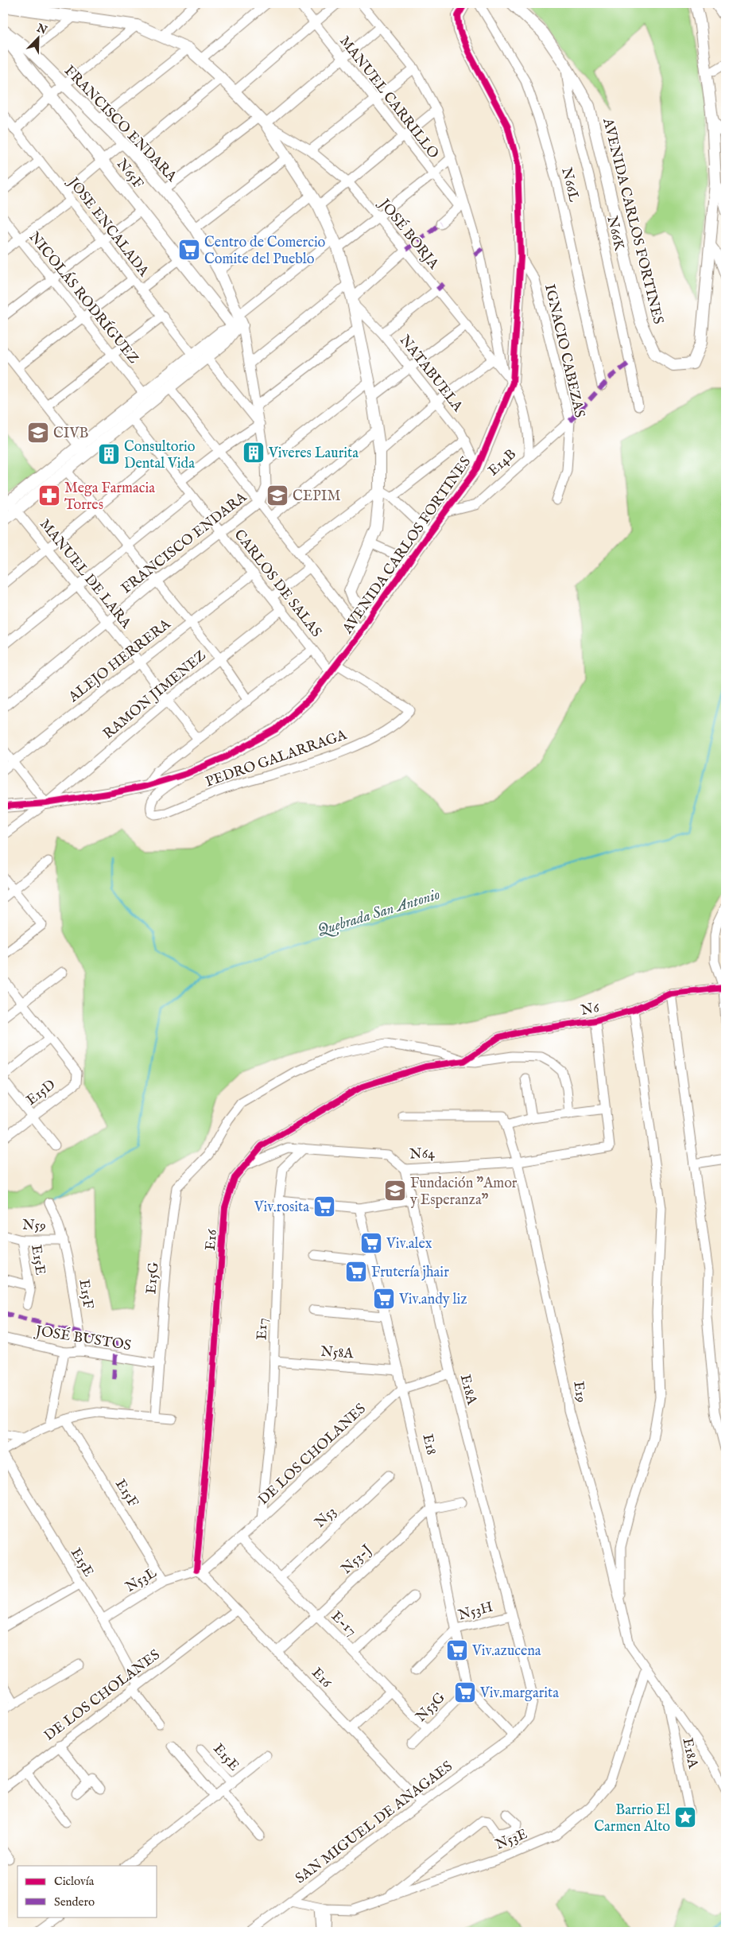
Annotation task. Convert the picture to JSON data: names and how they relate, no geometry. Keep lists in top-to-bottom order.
{
  "streets": {
    "street": [
      "MANUEL CARRILLO",
      "FRANCISCO ENDARA",
      "N65F",
      "N66L",
      "AVENIDA CARLOS FORTINES",
      "JOSE ENCALADA",
      "N66K",
      "JOSÉ BORJA",
      "NICOLÁS RODRÍGUEZ",
      "IGNACIO CABEZAS",
      "NATABUELA",
      "E14B",
      "MANUEL DE LARA",
      "CARLOS DE SALAS",
      "ALEJO HERRERA",
      "RAMON JIMENEZ",
      "PEDRO GALARRAGA",
      "N6",
      "E15D",
      "N64",
      "N59",
      "E16",
      "E15E",
      "E15G",
      "E15F",
      "E17",
      "JOSÉ BUSTOS",
      "N58A",
      "E18A",
      "E19",
      "E18",
      "DE LOS CHOLANES",
      "N53",
      "N53-J",
      "N53L",
      "N53H",
      "E-17",
      "N53G",
      "SAN MIGUEL DE ANAGAES",
      "N53E"
    ]
  },
  "crossings": [
    ["MANUEL CARRILLO", "JOSÉ BORJA"],
    ["FRANCISCO ENDARA", "N65F"],
    ["FRANCISCO ENDARA", "MANUEL DE LARA"],
    ["FRANCISCO ENDARA", "CARLOS DE SALAS"],
    ["AVENIDA CARLOS FORTINES", "N66K"],
    ["AVENIDA CARLOS FORTINES", "JOSÉ BORJA"],
    ["AVENIDA CARLOS FORTINES", "IGNACIO CABEZAS"],
    ["AVENIDA CARLOS FORTINES", "NATABUELA"],
    ["AVENIDA CARLOS FORTINES", "E14B"],
    ["AVENIDA CARLOS FORTINES", "CARLOS DE SALAS"],
    ["AVENIDA CARLOS FORTINES", "RAMON JIMENEZ"],
    ["AVENIDA CARLOS FORTINES", "PEDRO GALARRAGA"],
    ["IGNACIO CABEZAS", "E14B"],
    ["MANUEL DE LARA", "ALEJO HERRERA"],
    ["MANUEL DE LARA", "RAMON JIMENEZ"],
    ["CARLOS DE SALAS", "ALEJO HERRERA"],
    ["CARLOS DE SALAS", "RAMON JIMENEZ"],
    ["CARLOS DE SALAS", "PEDRO GALARRAGA"],
    ["N6", "E16"],
    ["N6", "E15G"],
    ["N64", "E16"],
    ["N64", "E17"],
    ["N64", "E18A"],
    ["N64", "E19"],
    ["N59", "E15E"],
    ["N59", "E15F"],
    ["E16", "E15G"],
    ["E16", "DE LOS CHOLANES"],
    ["E16", "N53-J"],
    ["E16", "N53L"],
    ["E16", "SAN MIGUEL DE ANAGAES"],
    ["E15E", "DE LOS CHOLANES"],
    ["E15E", "N53L"],
    ["E15G", "JOSÉ BUSTOS"],
    ["E15F", "JOSÉ BUSTOS"],
    ["E15F", "N53L"],
    ["E17", "N58A"],
    ["E17", "DE LOS CHOLANES"],
    ["N58A", "E18"],
    ["E18A", "E19"],
    ["E18A", "DE LOS CHOLANES"],
    ["E18A", "N53H"],
    ["E18A", "SAN MIGUEL DE ANAGAES"],
    ["E19", "N53E"],
    ["E18", "DE LOS CHOLANES"],
    ["E18", "N53-J"],
    ["E18", "N53H"],
    ["E18", "N53G"],
    ["DE LOS CHOLANES", "N53L"],
    ["DE LOS CHOLANES", "E-17"],
    ["N53", "E-17"],
    ["N53-J", "E-17"],
    ["E-17", "N53G"],
    ["SAN MIGUEL DE ANAGAES", "N53E"]
  ],
  "water": ["Quebrada San Antonio"],
  "places": {
    "supermarket": [
      "Centro de Comercio Comite del Pueblo",
      "Viv.rosita",
      "Viv.alex",
      "Frutería jhair",
      "Viv.andy liz",
      "Viv.azucena",
      "Viv.margarita"
    ],
    "school or university": ["CIVB", "CEPIM", "Fundación \"Amor y Esperanza\""],
    "building": ["Viveres Laurita", "Consultorio Dental Vida"],
    "pharmacy": ["Mega Farmacia Torres"],
    "place": ["Barrio El Carmen Alto"]
  },
  "legend": ["Ciclovía", "Sendero"],
  "north": "top right"
}
